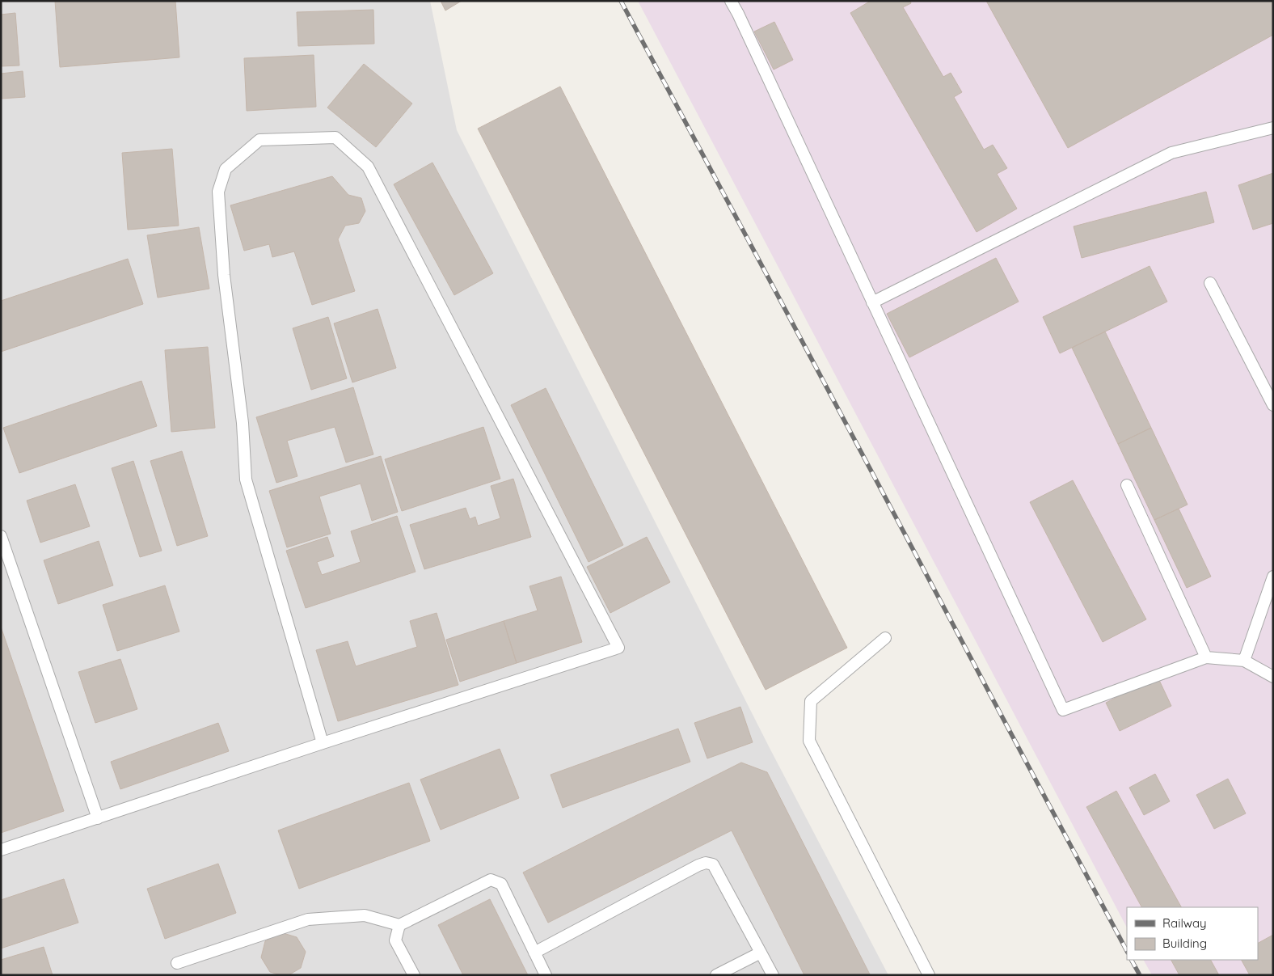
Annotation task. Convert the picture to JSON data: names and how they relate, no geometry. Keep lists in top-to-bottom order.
{
  "legend": ["Railway", "Building"]
}
